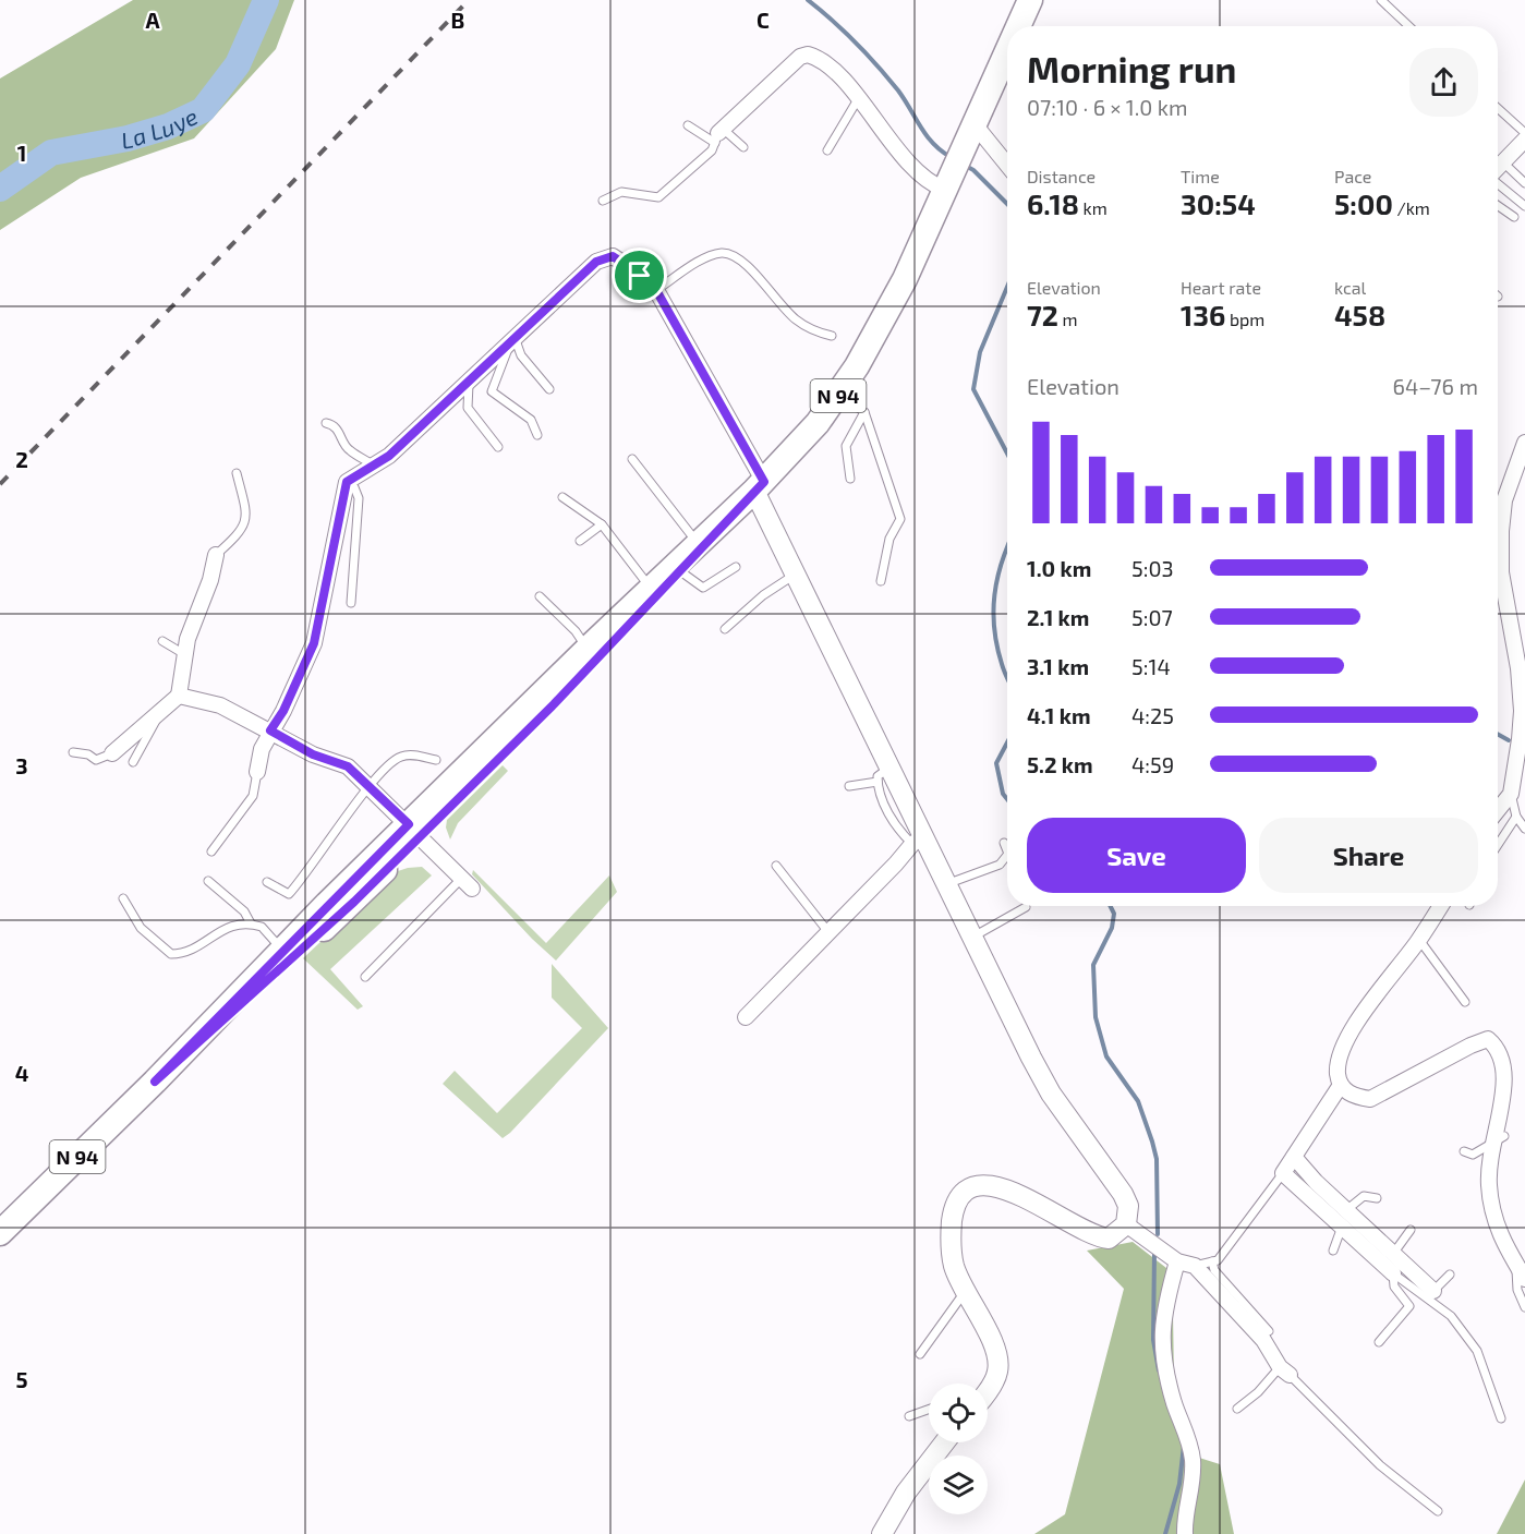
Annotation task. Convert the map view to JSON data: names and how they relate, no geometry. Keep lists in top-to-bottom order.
{
  "streets": {
    "main road": ["N 94"]
  },
  "water": ["La Luye"],
  "page": {
    "heading": ["Morning run", "07:10 · 6 × 1.0 km"],
    "stats": [
      ["Distance", "6.18 km"],
      ["Time", "30:54"],
      ["Pace", "5:00 /km"],
      ["Elevation", "72 m"],
      ["Heart rate", "136 bpm"],
      ["kcal", "458"]
    ],
    "chart": ["Elevation", "64–76 m"],
    "list": [
      {
        "name": "1.0 km",
        "note": "5:03"
      },
      {
        "name": "2.1 km",
        "note": "5:07"
      },
      {
        "name": "3.1 km",
        "note": "5:14"
      },
      {
        "name": "4.1 km",
        "note": "4:25"
      },
      {
        "name": "5.2 km",
        "note": "4:59"
      }
    ],
    "buttons": ["Save", "Share"]
  },
  "grid": {
    "columns": ["A", "B", "C"],
    "rows": [
      "1",
      "2",
      "3",
      "4",
      "5"
    ]
  }
}
